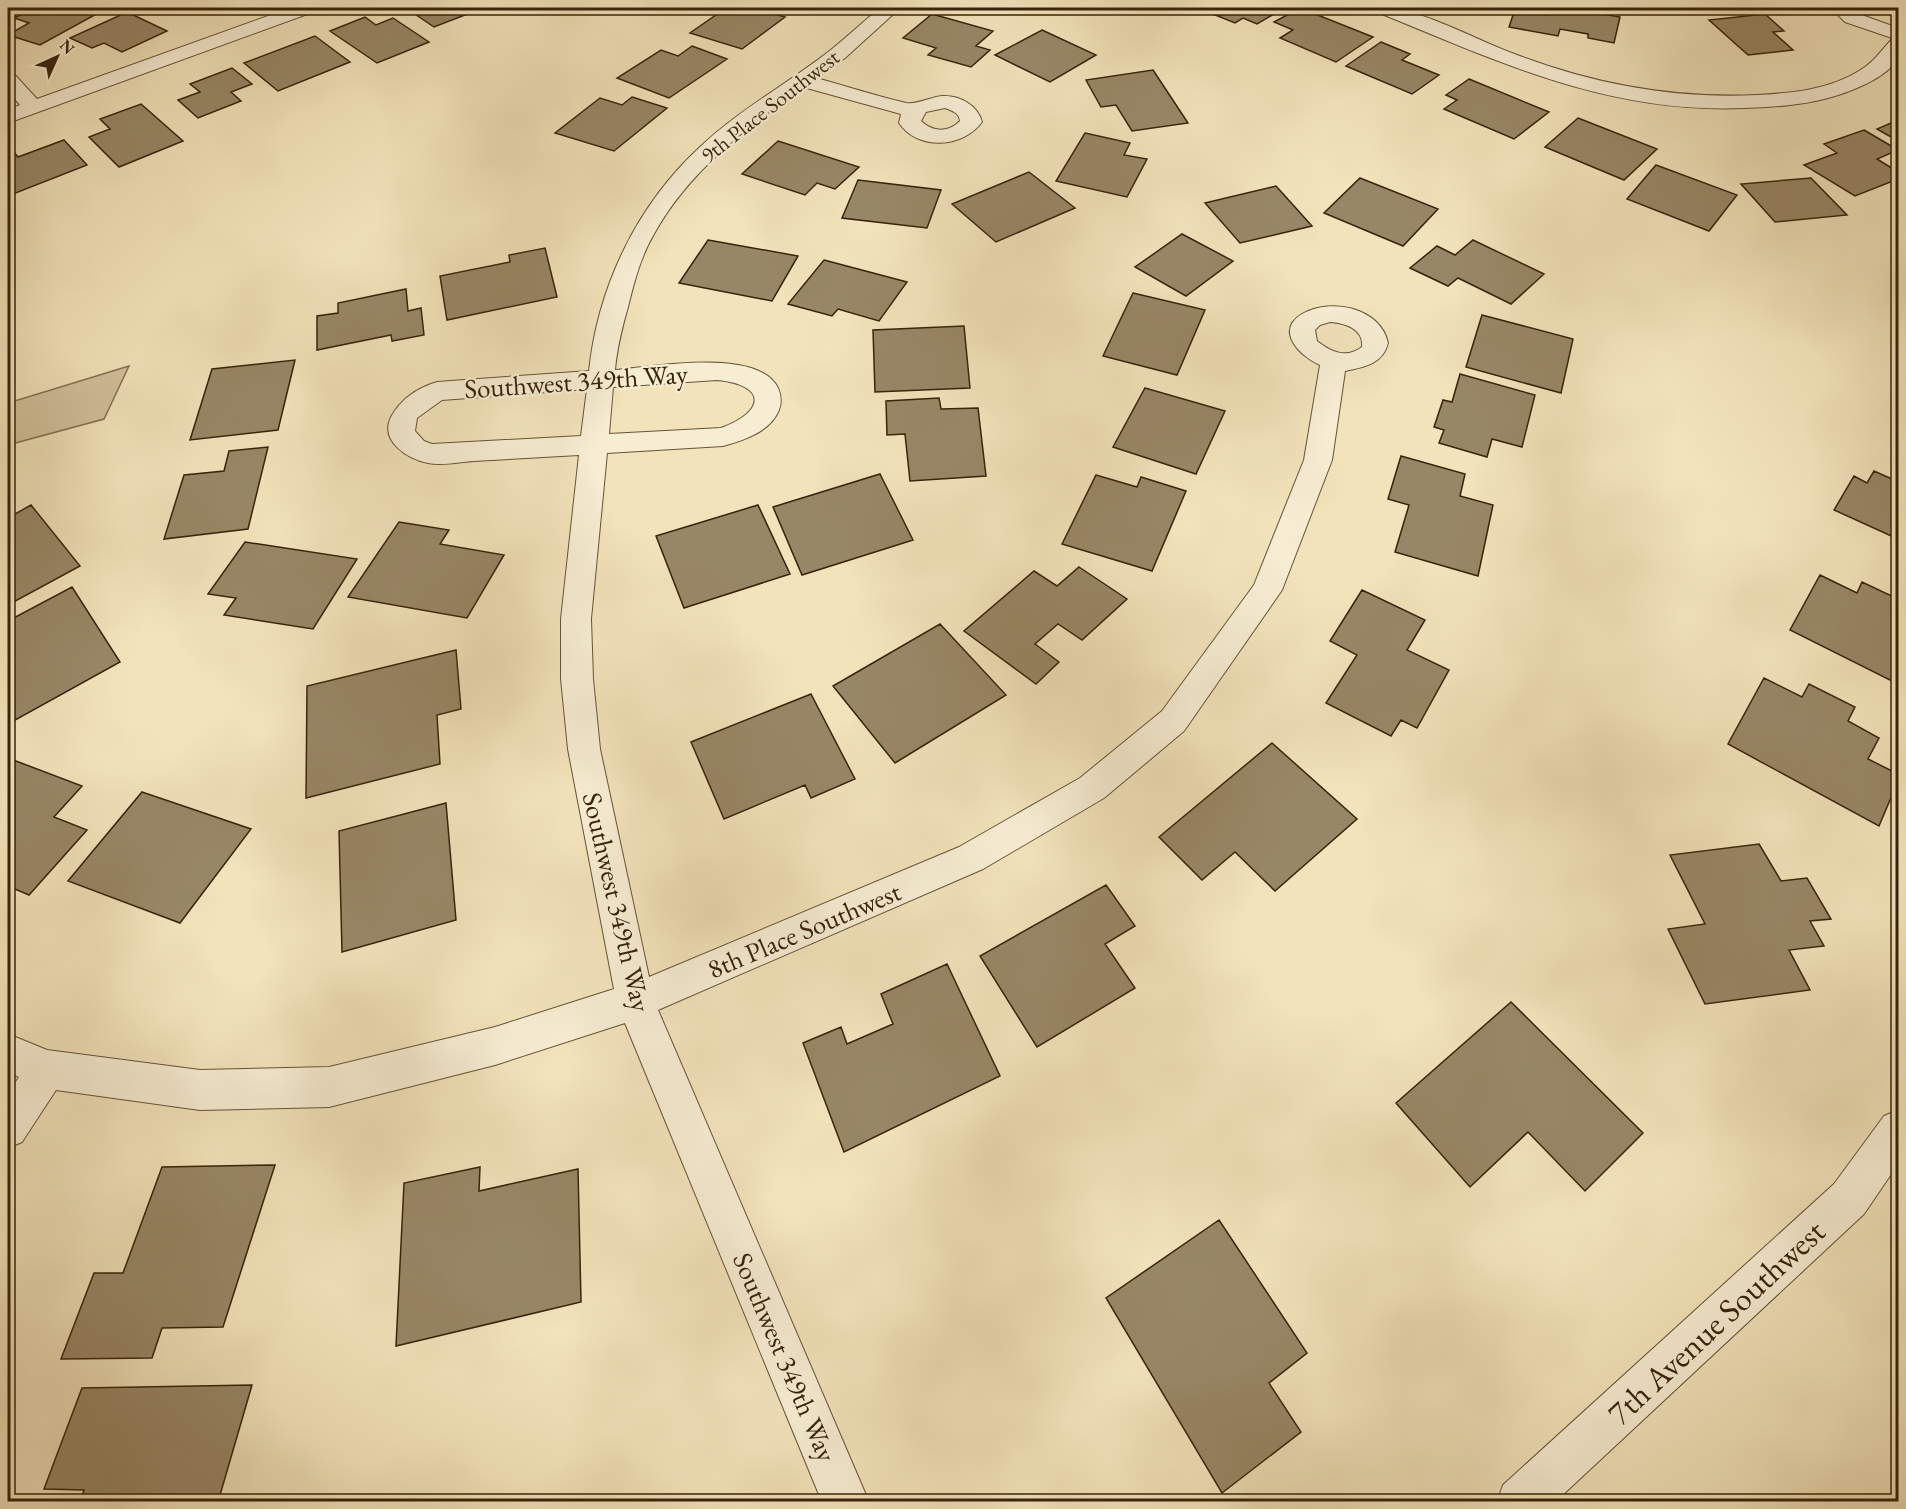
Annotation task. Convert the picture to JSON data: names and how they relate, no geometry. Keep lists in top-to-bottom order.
{
  "streets": {
    "street": [
      "9th Place Southwest",
      "Southwest 349th Way",
      "8th Place Southwest",
      "7th Avenue Southwest"
    ]
  },
  "crossings": [
    ["9th Place Southwest", "Southwest 349th Way"],
    ["Southwest 349th Way", "8th Place Southwest"]
  ],
  "north": "top right"
}
